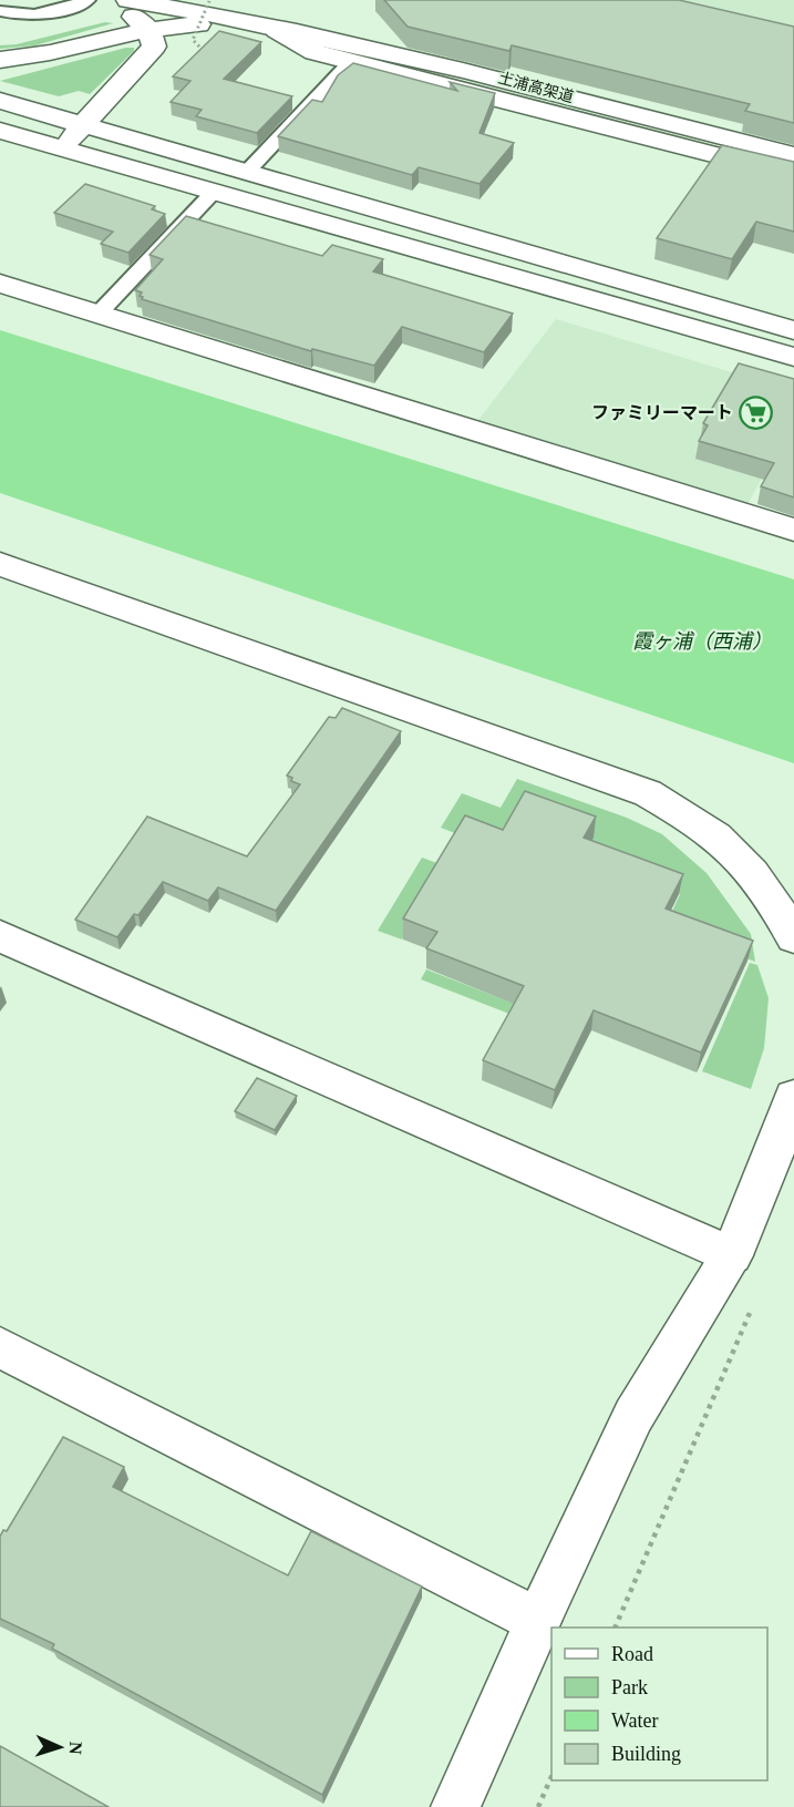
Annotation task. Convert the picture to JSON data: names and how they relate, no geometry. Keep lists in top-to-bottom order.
{
  "streets": {
    "street": ["土浦高架道"]
  },
  "water": ["霞ヶ浦（西浦）"],
  "places": {
    "supermarket": ["ファミリーマート"]
  },
  "legend": [
    "Road",
    "Park",
    "Water",
    "Building"
  ],
  "north": "right"
}
